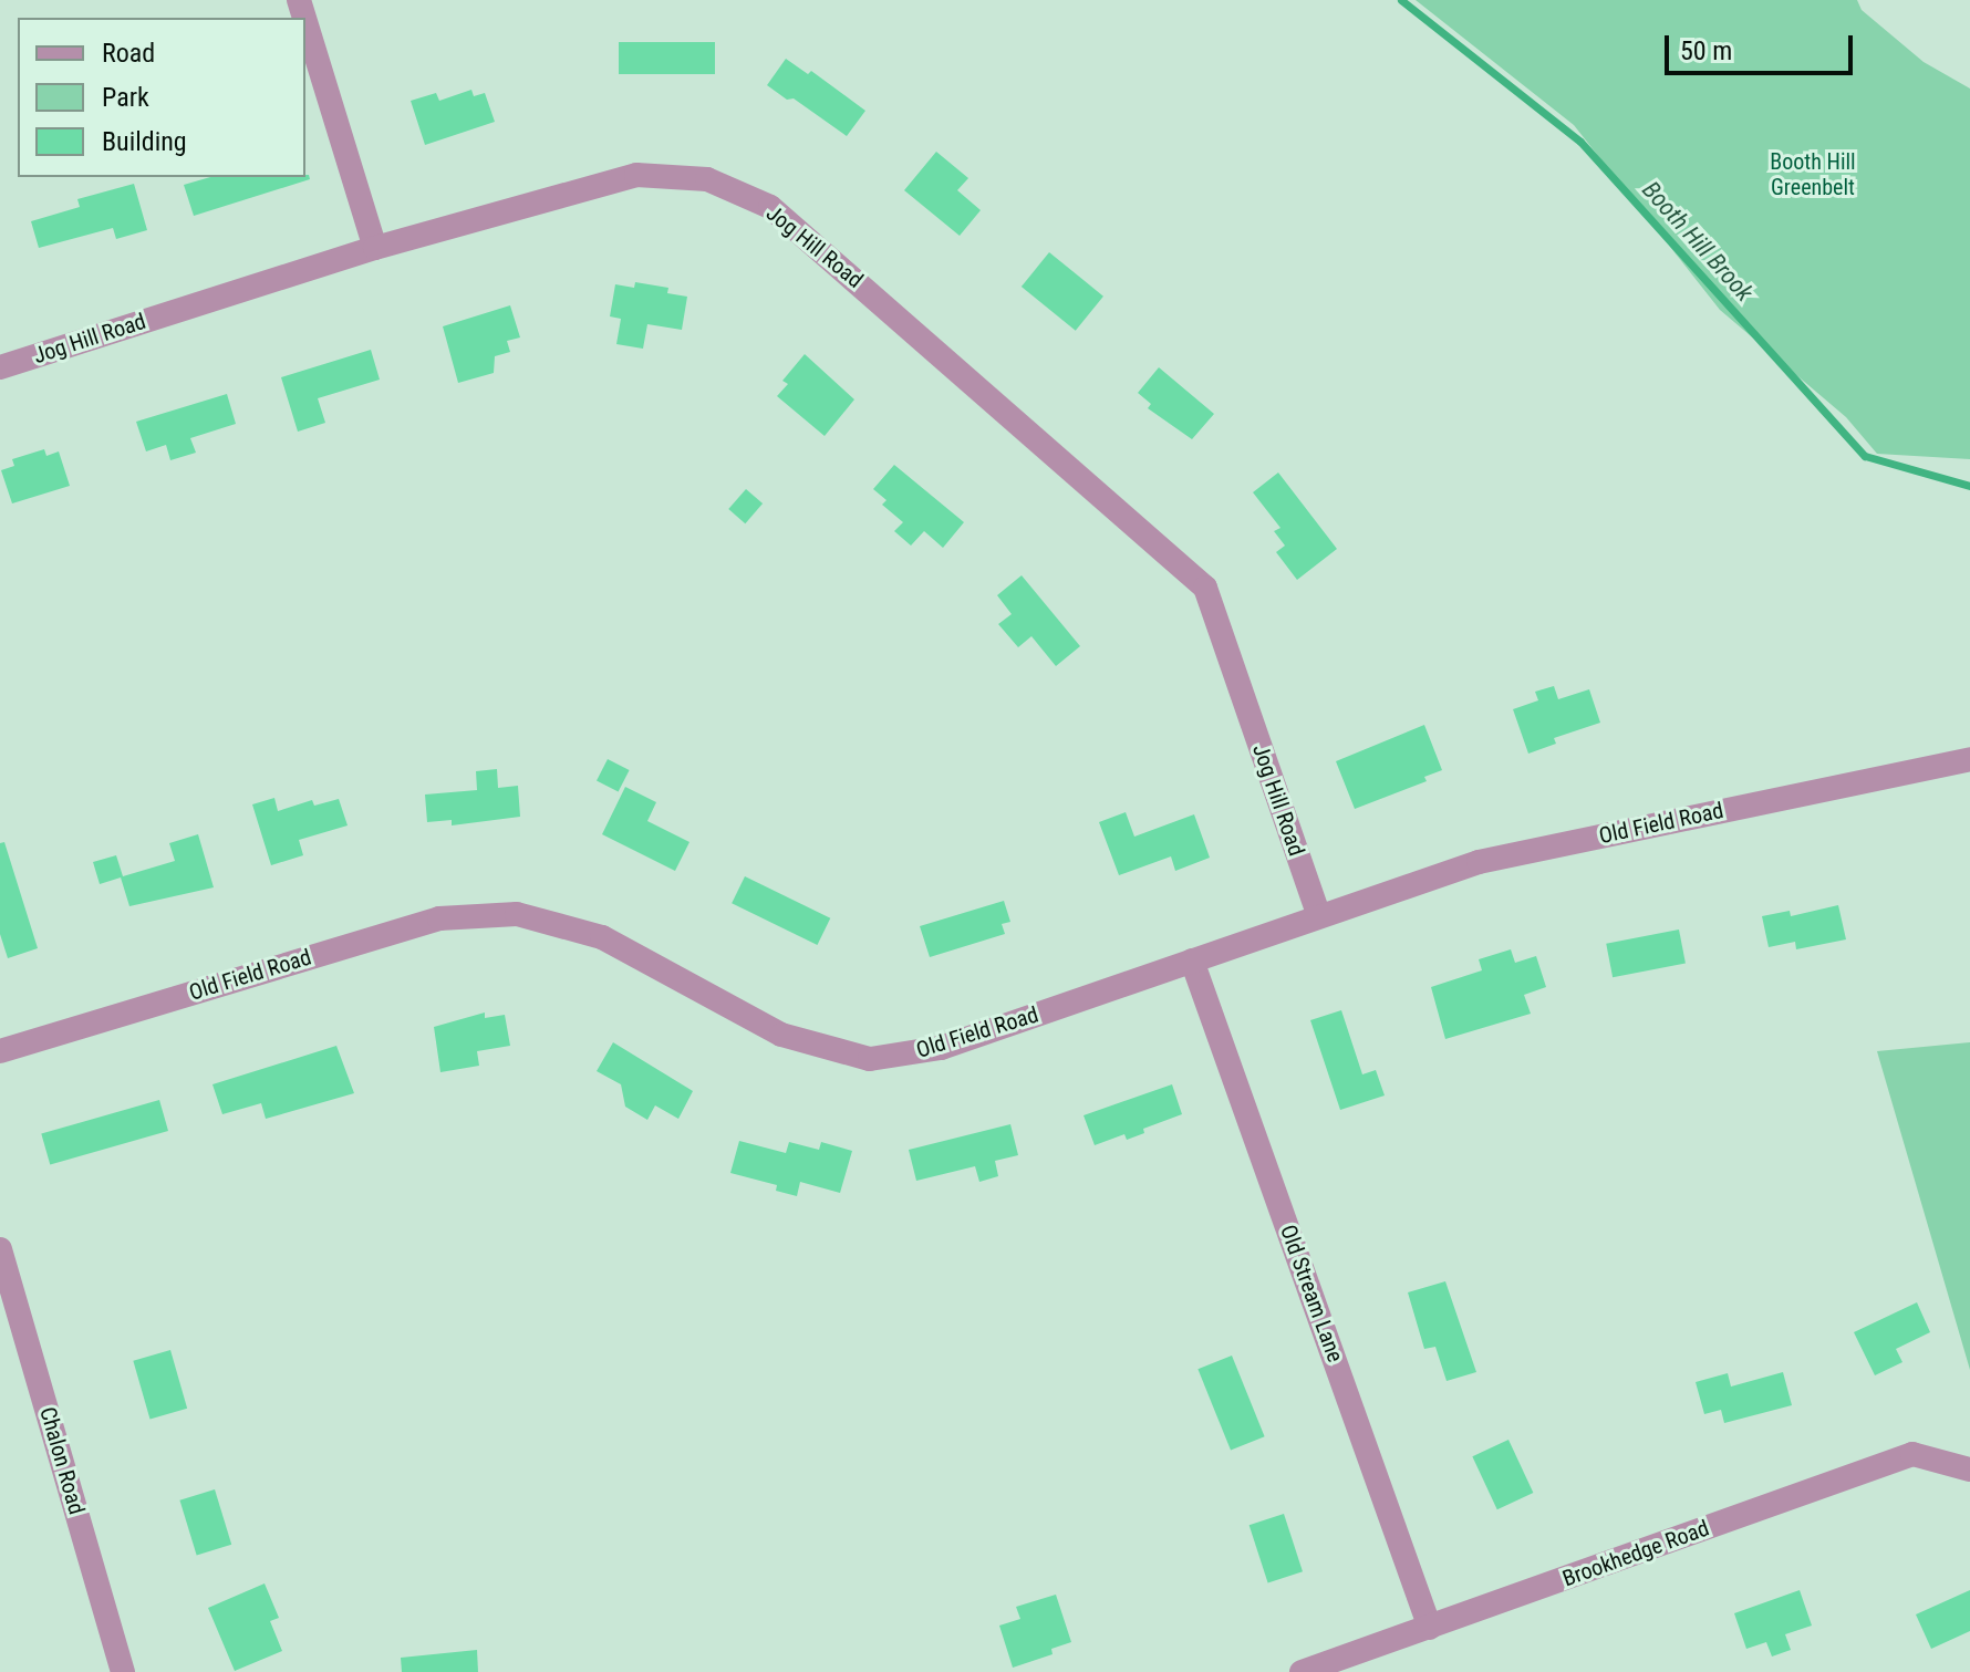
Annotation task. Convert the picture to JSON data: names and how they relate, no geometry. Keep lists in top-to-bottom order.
{
  "streets": {
    "street": [
      "Jog Hill Road",
      "Old Field Road",
      "Old Stream Lane",
      "Chalon Road",
      "Brookhedge Road"
    ]
  },
  "crossings": [
    ["Jog Hill Road", "Old Field Road"],
    ["Old Field Road", "Old Stream Lane"],
    ["Old Stream Lane", "Brookhedge Road"]
  ],
  "water": ["Booth Hill Brook"],
  "parks": ["Booth Hill Greenbelt"],
  "legend": ["Road", "Park", "Building"],
  "scale_bar": "50 m"
}
